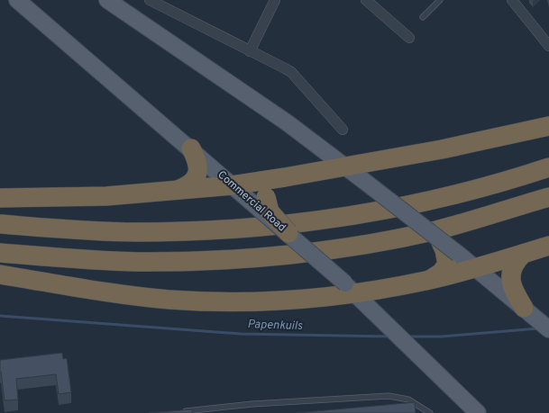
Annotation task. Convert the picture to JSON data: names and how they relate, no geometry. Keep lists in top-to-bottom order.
{
  "streets": {
    "main road": ["Commercial Road"]
  },
  "water": ["Papenkuils"]
}
